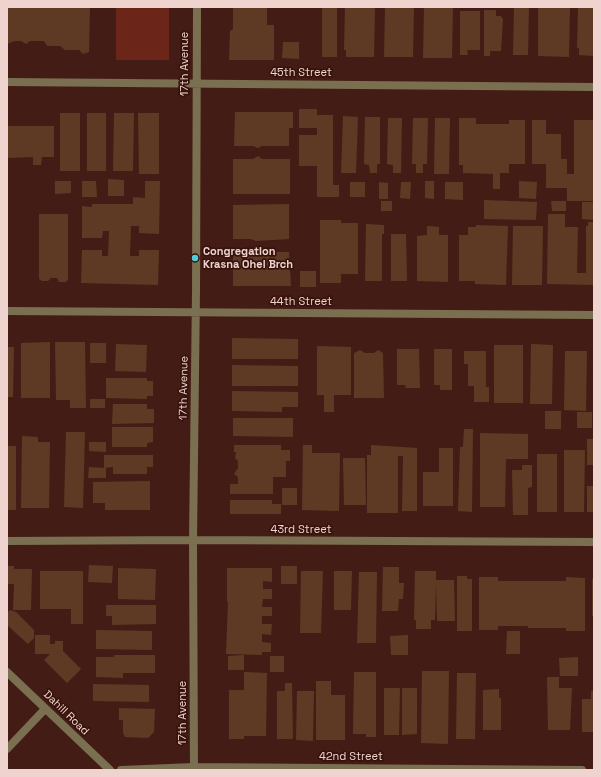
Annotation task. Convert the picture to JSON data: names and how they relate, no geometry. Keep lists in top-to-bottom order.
{
  "streets": {
    "street": [
      "17th Avenue",
      "45th Street",
      "44th Street",
      "43rd Street",
      "Dahill Road",
      "42nd Street"
    ]
  },
  "crossings": [
    ["17th Avenue", "45th Street"],
    ["17th Avenue", "44th Street"],
    ["17th Avenue", "43rd Street"],
    ["17th Avenue", "42nd Street"]
  ],
  "places": ["Congregation Krasna Ohel Brch"]
}
